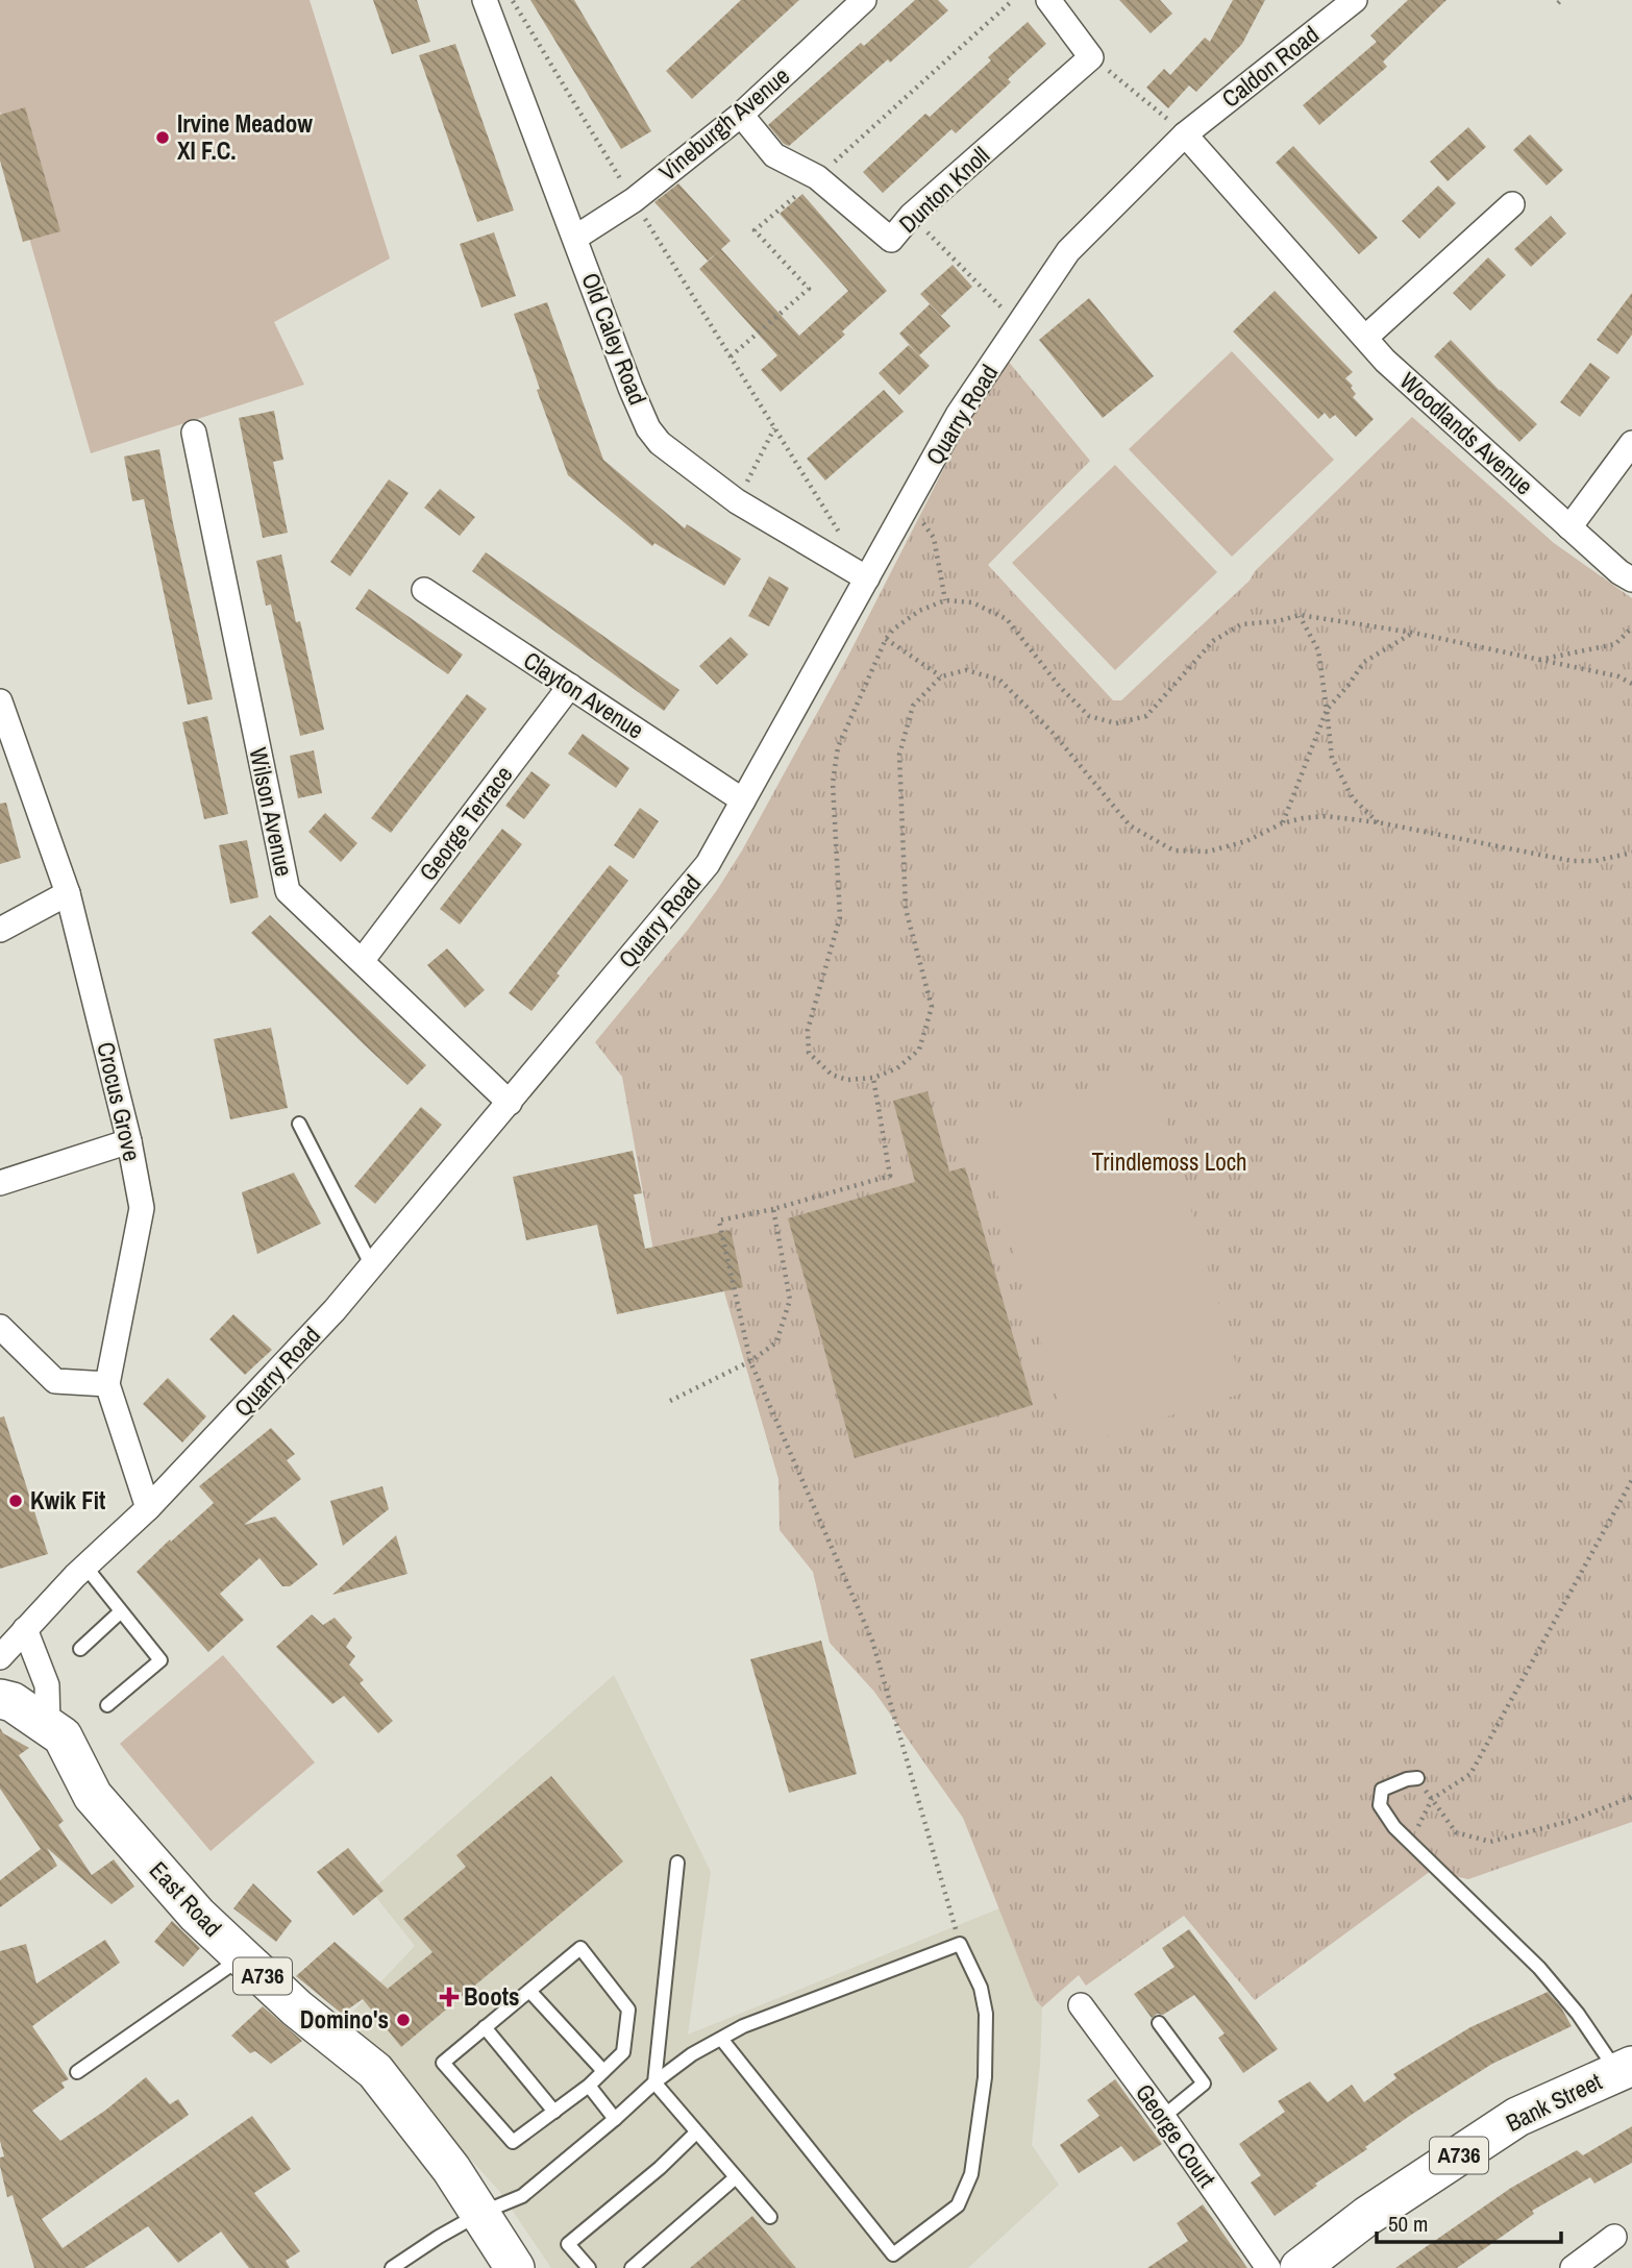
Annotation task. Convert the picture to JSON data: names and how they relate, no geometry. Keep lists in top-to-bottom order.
{
  "streets": {
    "main road": ["East Road", "A736", "Bank Street"],
    "street": [
      "Caldon Road",
      "Vineburgh Avenue",
      "Dunton Knoll",
      "Old Caley Road",
      "Quarry Road",
      "Woodlands Avenue",
      "Clayton Avenue",
      "Wilson Avenue",
      "George Terrace",
      "Crocus Grove",
      "George Court"
    ]
  },
  "crossings": [
    ["Caldon Road", "Quarry Road"],
    ["Caldon Road", "Woodlands Avenue"],
    ["Vineburgh Avenue", "Dunton Knoll"],
    ["Vineburgh Avenue", "Old Caley Road"],
    ["Old Caley Road", "Quarry Road"],
    ["Quarry Road", "Woodlands Avenue"],
    ["Quarry Road", "Clayton Avenue"],
    ["Quarry Road", "Wilson Avenue"],
    ["Quarry Road", "Crocus Grove"],
    ["Clayton Avenue", "George Terrace"],
    ["Wilson Avenue", "George Terrace"]
  ],
  "parks": ["Trindlemoss Loch"],
  "places": {
    "other": ["Irvine Meadow XI F.C.", "Kwik Fit", "Domino's"],
    "health": ["Boots"]
  },
  "scale_bar": "50 m"
}
